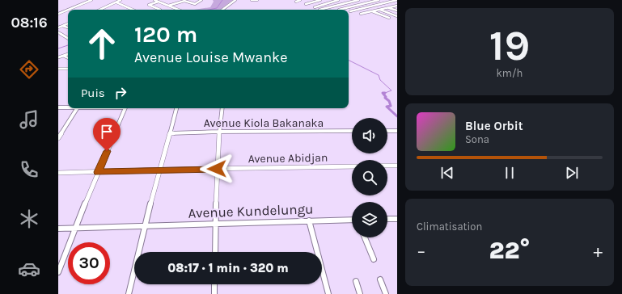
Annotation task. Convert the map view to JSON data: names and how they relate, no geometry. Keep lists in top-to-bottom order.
{
  "streets": {
    "street": ["Avenue Kiola Bakanaka", "Avenue Abidjan", "Avenue Kundelungu"]
  },
  "page": {
    "tabs": "08:16",
    "tile": [
      ["19", "km/h"],
      "Climatisation"
    ],
    "turn": ["120 m", "Avenue Louise Mwanke"],
    "then": "Puis",
    "song": ["Blue Orbit", "Sona"],
    "heat": ["−", "22°", "+"],
    "limit": "30",
    "trip": "08:17 · 1 min · 320 m"
  }
}
